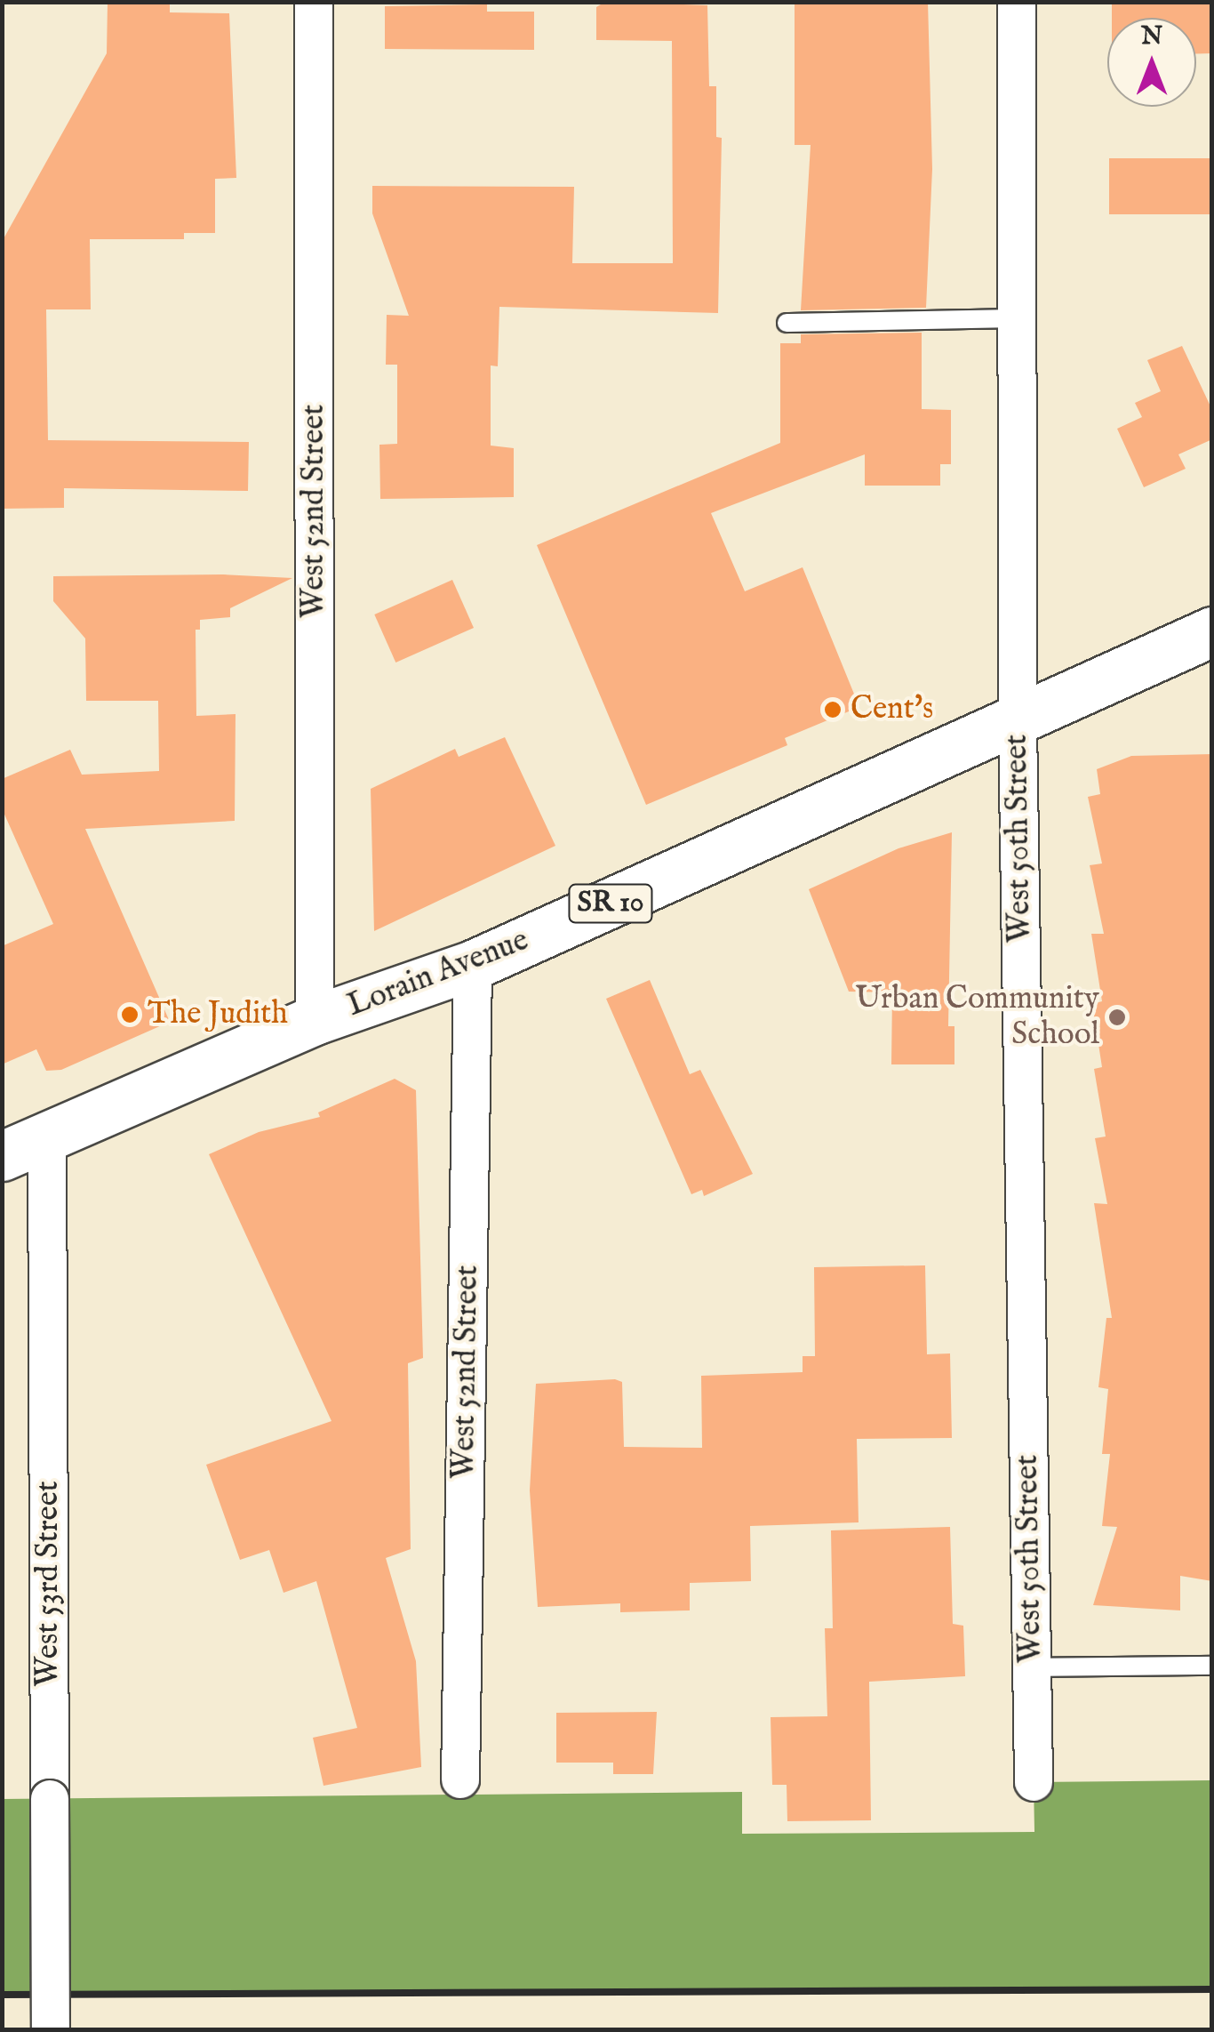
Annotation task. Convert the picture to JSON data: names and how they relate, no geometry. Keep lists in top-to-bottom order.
{
  "streets": {
    "main road": ["SR 10", "Lorain Avenue"],
    "street": ["West 52nd Street", "West 50th Street", "West 53rd Street"]
  },
  "crossings": [
    ["West 52nd Street", "Lorain Avenue"],
    ["West 50th Street", "Lorain Avenue"],
    ["Lorain Avenue", "West 53rd Street"]
  ],
  "places": ["Cent's", "The Judith", "Urban Community School"],
  "north": "top"
}
